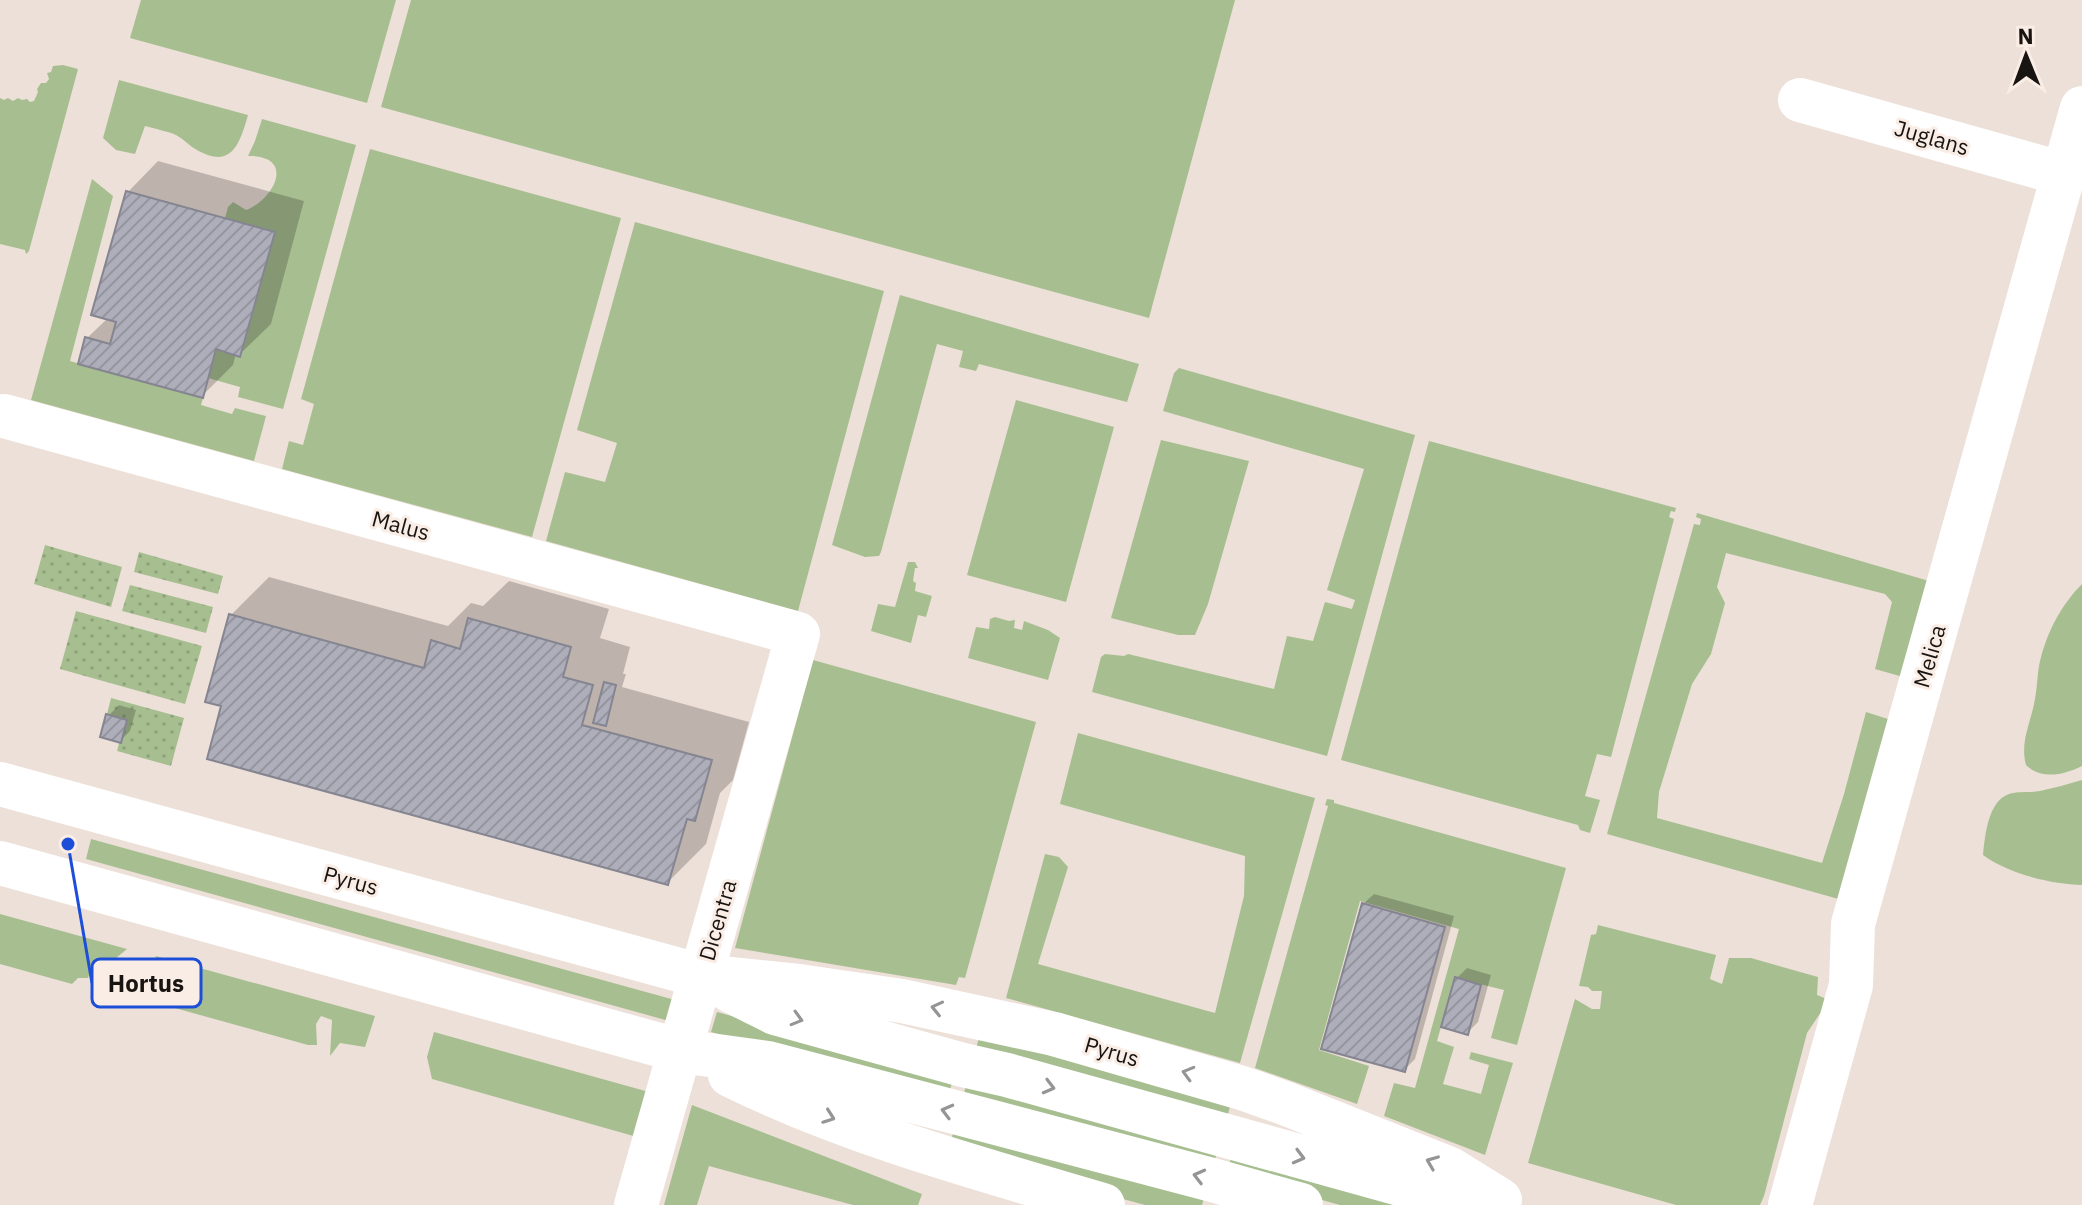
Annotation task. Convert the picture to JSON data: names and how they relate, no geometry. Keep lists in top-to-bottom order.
{
  "streets": {
    "street": [
      "Juglans",
      "Malus",
      "Melica",
      "Pyrus",
      "Dicentra"
    ]
  },
  "crossings": [
    ["Juglans", "Melica"],
    ["Malus", "Dicentra"],
    ["Pyrus", "Dicentra"]
  ],
  "places": ["Hortus"],
  "north": "top"
}
